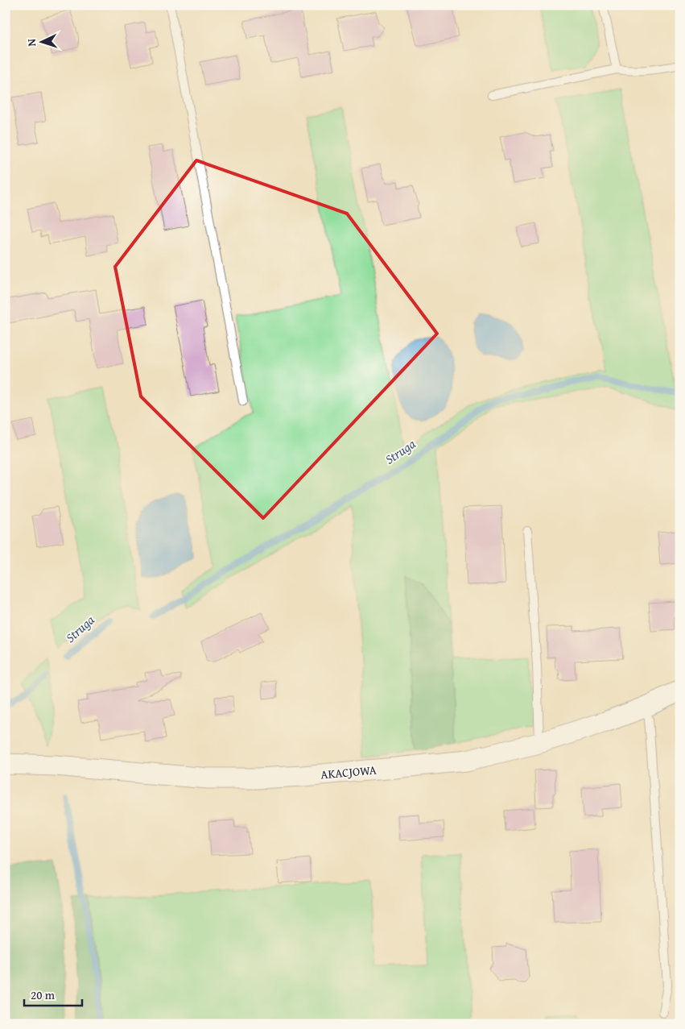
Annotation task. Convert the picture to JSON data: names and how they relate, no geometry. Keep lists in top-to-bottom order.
{
  "streets": {
    "street": ["AKACJOWA"]
  },
  "water": ["Struga"],
  "scale_bar": "20 m",
  "north": "left"
}
